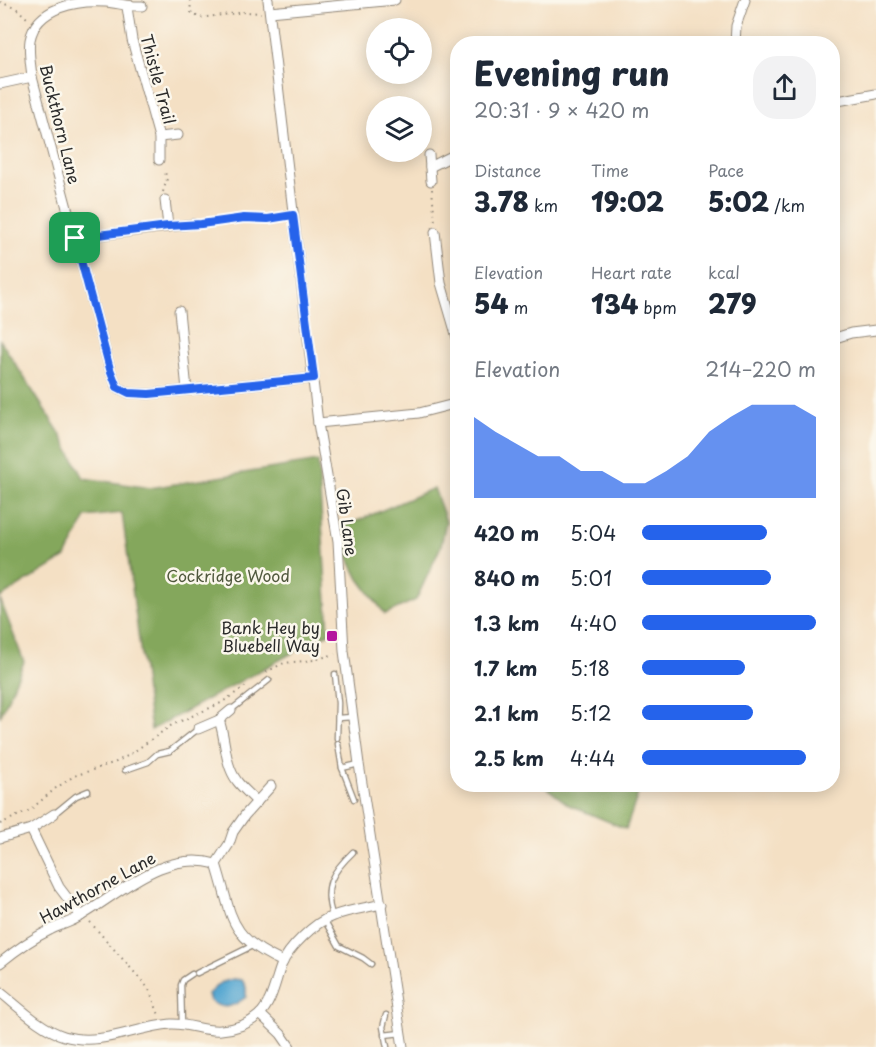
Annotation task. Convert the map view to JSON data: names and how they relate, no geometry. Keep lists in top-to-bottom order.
{
  "streets": {
    "street": [
      "Thistle Trail",
      "Buckthorn Lane",
      "Gib Lane",
      "Hawthorne Lane"
    ]
  },
  "crossings": [
    ["Buckthorn Lane", "Gib Lane"]
  ],
  "parks": ["Cockridge Wood"],
  "places": {
    "transit": ["Bank Hey by Bluebell Way"]
  },
  "page": {
    "heading": ["Evening run", "20:31 · 9 × 420 m"],
    "stats": [
      ["Distance", "3.78 km"],
      ["Time", "19:02"],
      ["Pace", "5:02 /km"],
      ["Elevation", "54 m"],
      ["Heart rate", "134 bpm"],
      ["kcal", "279"]
    ],
    "chart": ["Elevation", "214–220 m"],
    "list": [
      {
        "name": "420 m",
        "note": "5:04"
      },
      {
        "name": "840 m",
        "note": "5:01"
      },
      {
        "name": "1.3 km",
        "note": "4:40"
      },
      {
        "name": "1.7 km",
        "note": "5:18"
      },
      {
        "name": "2.1 km",
        "note": "5:12"
      },
      {
        "name": "2.5 km",
        "note": "4:44"
      }
    ]
  }
}
